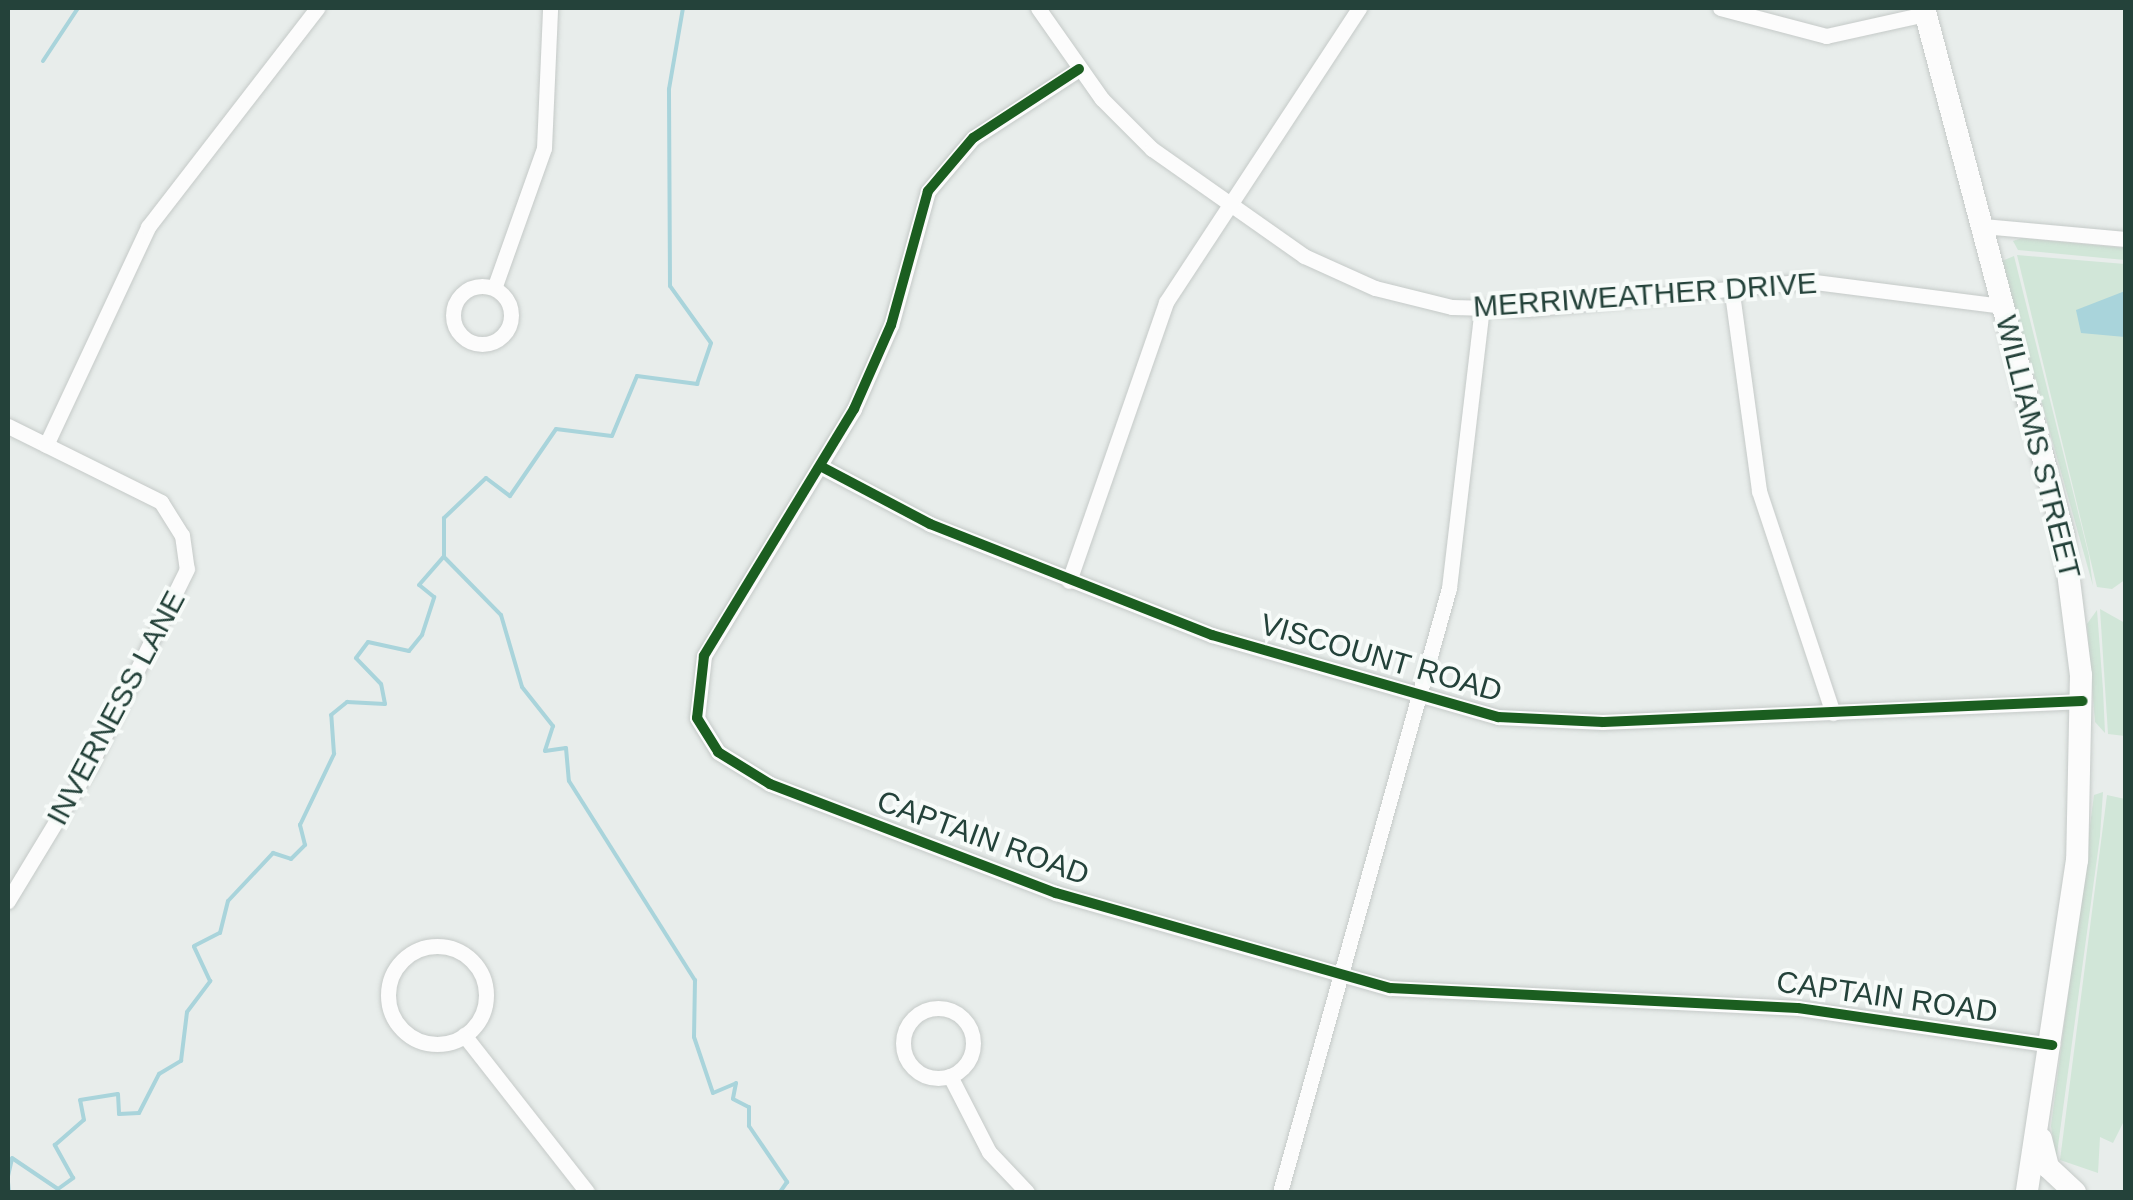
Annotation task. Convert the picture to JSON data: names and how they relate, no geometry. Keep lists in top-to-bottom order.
{
  "streets": {
    "main road": ["WILLIAMS STREET"],
    "street": [
      "MERRIWEATHER DRIVE",
      "VISCOUNT ROAD",
      "INVERNESS LANE",
      "CAPTAIN ROAD"
    ]
  },
  "crossings": [
    ["MERRIWEATHER DRIVE", "WILLIAMS STREET"],
    ["MERRIWEATHER DRIVE", "CAPTAIN ROAD"],
    ["WILLIAMS STREET", "VISCOUNT ROAD"],
    ["WILLIAMS STREET", "CAPTAIN ROAD"],
    ["VISCOUNT ROAD", "CAPTAIN ROAD"]
  ]
}
